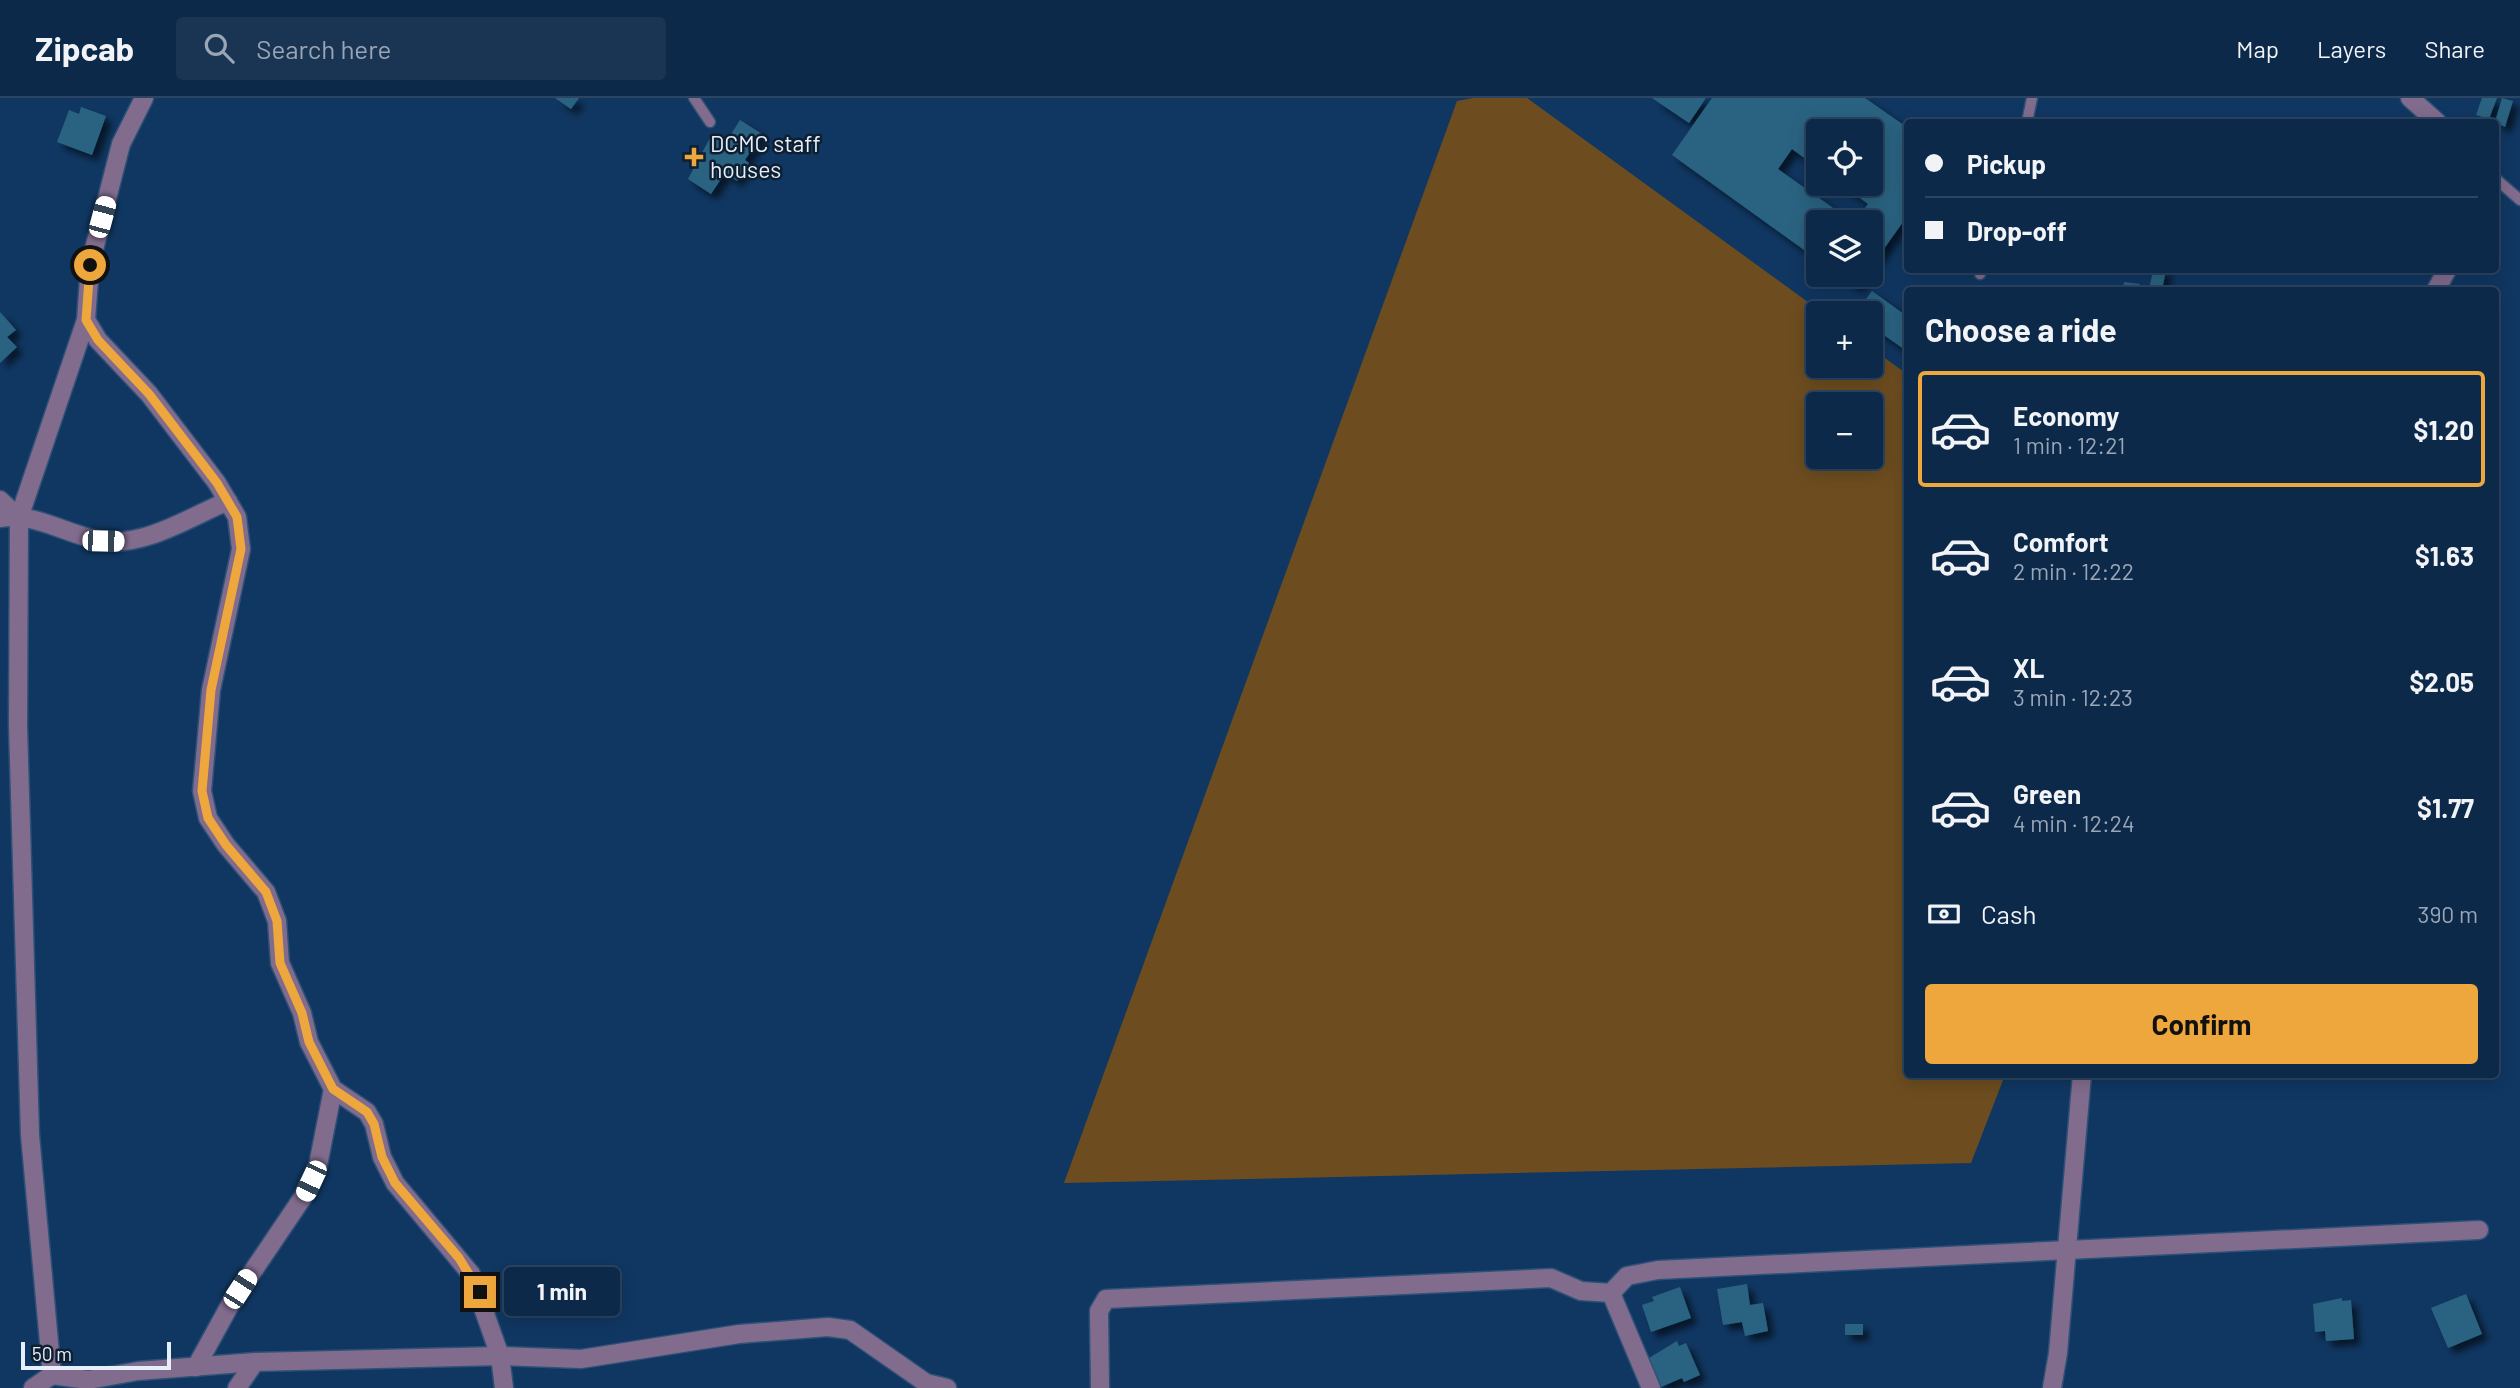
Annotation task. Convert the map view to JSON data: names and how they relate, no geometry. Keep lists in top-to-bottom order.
{
  "places": {
    "health": ["DCMC staff houses"]
  },
  "scale_bar": "50 m",
  "page": {
    "header": "Zipcab",
    "search": "Search here",
    "nav": ["Map", "Layers", "Share"],
    "map_buttons": ["+", "−"],
    "banner": ["Pickup", "Drop-off"],
    "heading": "Choose a ride",
    "list": [
      {
        "name": "Economy",
        "note": "1 min · 12:21",
        "value": "$1.20"
      },
      {
        "name": "Comfort",
        "note": "2 min · 12:22",
        "value": "$1.63"
      },
      {
        "name": "XL",
        "note": "3 min · 12:23",
        "value": "$2.05"
      },
      {
        "name": "Green",
        "note": "4 min · 12:24",
        "value": "$1.77"
      }
    ],
    "pay": ["Cash", "390 m"],
    "buttons": "Confirm",
    "bubble": "1 min",
    "scale": "50 m"
  }
}
